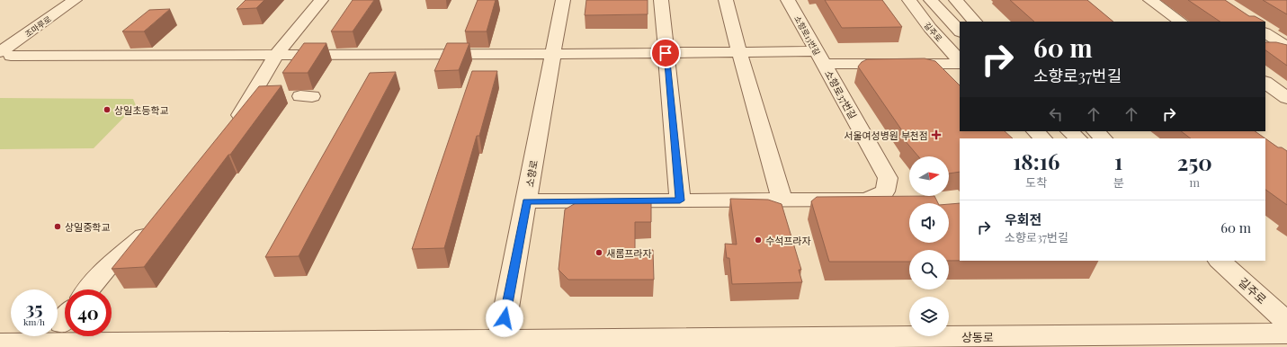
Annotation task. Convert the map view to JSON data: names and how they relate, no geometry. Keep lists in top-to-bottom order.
{
  "streets": {
    "street": [
      "조마루로",
      "길주로",
      "소향로13번길",
      "소향로37번길",
      "소향로",
      "상동로"
    ]
  },
  "crossings": [
    ["소향로13번길", "소향로37번길"],
    ["소향로37번길", "소향로"],
    ["소향로", "상동로"]
  ],
  "places": {
    "other": [
      "상일초등학교",
      "상일중학교",
      "수석프라자",
      "새롬프라자"
    ],
    "health": ["서울여성병원 부천점"]
  },
  "north": "right",
  "page": {
    "turn": ["60 m", "소향로37번길"],
    "eta": [
      "18:16",
      "도착",
      "1",
      "분",
      "250",
      "m"
    ],
    "list": [
      {
        "name": "우회전",
        "note": "소향로37번길",
        "value": "60 m"
      }
    ],
    "speed": "35 km/h",
    "limit": "40"
  }
}
